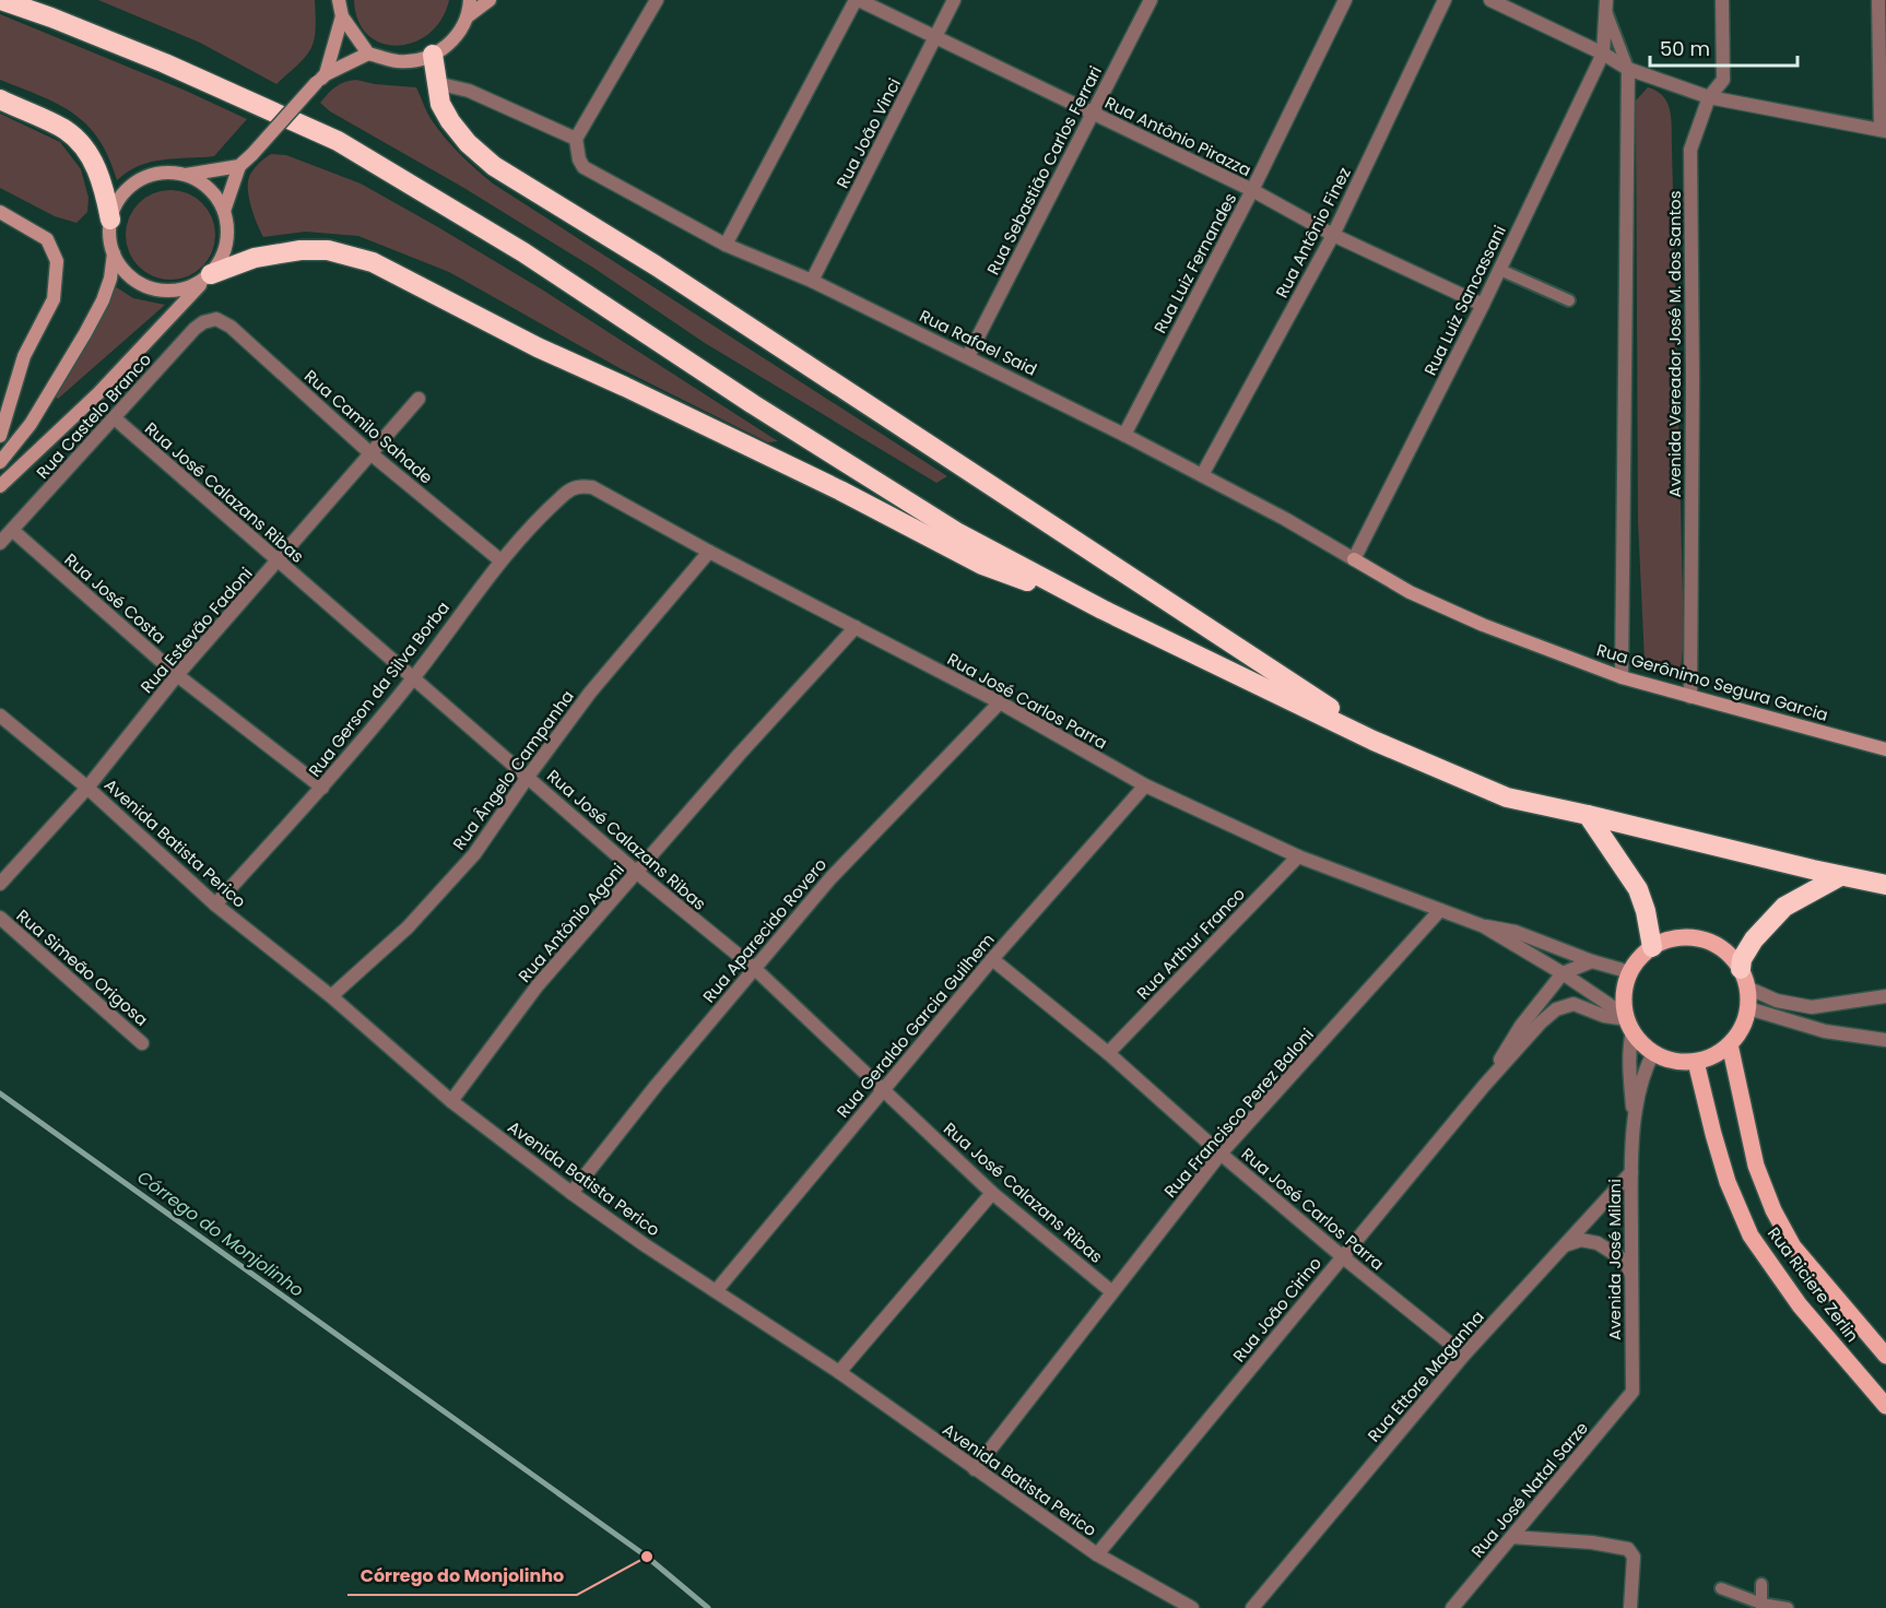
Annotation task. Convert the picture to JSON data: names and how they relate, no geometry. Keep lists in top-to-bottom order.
{
  "streets": {
    "main road": ["Rua Gerônimo Segura Garcia", "Rua Riciere Zerlin"],
    "street": [
      "Rua João Vinci",
      "Rua Antônio Pirazza",
      "Rua Sebastião Carlos Ferrari",
      "Rua Antônio Finez",
      "Rua Luiz Fernandes",
      "Rua Luiz Sancassani",
      "Rua Rafael Said",
      "Avenida Vereador José M. dos Santos",
      "Rua Castelo Branco",
      "Rua Camilo Sahade",
      "Rua José Calazans Ribas",
      "Rua José Costa",
      "Rua Estevão Fadoni",
      "Rua Gerson da Silva Borba",
      "Rua José Carlos Parra",
      "Rua Ângelo Campanha",
      "Avenida Batista Perico",
      "Rua Antônio Agoni",
      "Rua Aparecido Rovero",
      "Rua Arthur Franco",
      "Rua Simeão Origosa",
      "Rua Geraldo Garcia Guilhem",
      "Rua Francisco Perez Baloni",
      "Avenida José Milani",
      "Rua João Cirino",
      "Rua Ettore Maganha",
      "Rua José Natal Sarze"
    ]
  },
  "crossings": [
    ["Rua João Vinci", "Rua Antônio Pirazza"],
    ["Rua João Vinci", "Rua Rafael Said"],
    ["Rua Antônio Pirazza", "Rua Sebastião Carlos Ferrari"],
    ["Rua Antônio Pirazza", "Rua Antônio Finez"],
    ["Rua Antônio Pirazza", "Rua Luiz Fernandes"],
    ["Rua Antônio Pirazza", "Rua Luiz Sancassani"],
    ["Rua Sebastião Carlos Ferrari", "Rua Rafael Said"],
    ["Rua Antônio Finez", "Rua Rafael Said"],
    ["Rua Luiz Fernandes", "Rua Rafael Said"],
    ["Rua Luiz Sancassani", "Rua Rafael Said"],
    ["Rua Luiz Sancassani", "Rua Gerônimo Segura Garcia"],
    ["Rua Rafael Said", "Rua Gerônimo Segura Garcia"],
    ["Avenida Vereador José M. dos Santos", "Rua Gerônimo Segura Garcia"],
    ["Rua Castelo Branco", "Rua Camilo Sahade"],
    ["Rua Castelo Branco", "Rua José Calazans Ribas"],
    ["Rua Castelo Branco", "Rua José Costa"],
    ["Rua Camilo Sahade", "Rua Estevão Fadoni"],
    ["Rua Camilo Sahade", "Rua Gerson da Silva Borba"],
    ["Rua José Calazans Ribas", "Rua Estevão Fadoni"],
    ["Rua José Calazans Ribas", "Rua Gerson da Silva Borba"],
    ["Rua José Calazans Ribas", "Rua Ângelo Campanha"],
    ["Rua José Calazans Ribas", "Rua Antônio Agoni"],
    ["Rua José Calazans Ribas", "Rua Aparecido Rovero"],
    ["Rua José Calazans Ribas", "Rua Geraldo Garcia Guilhem"],
    ["Rua José Calazans Ribas", "Rua Francisco Perez Baloni"],
    ["Rua José Costa", "Rua Estevão Fadoni"],
    ["Rua José Costa", "Rua Gerson da Silva Borba"],
    ["Rua Estevão Fadoni", "Avenida Batista Perico"],
    ["Rua Gerson da Silva Borba", "Rua José Carlos Parra"],
    ["Rua Gerson da Silva Borba", "Avenida Batista Perico"],
    ["Rua José Carlos Parra", "Rua Ângelo Campanha"],
    ["Rua José Carlos Parra", "Rua Antônio Agoni"],
    ["Rua José Carlos Parra", "Rua Aparecido Rovero"],
    ["Rua José Carlos Parra", "Rua Arthur Franco"],
    ["Rua José Carlos Parra", "Rua Geraldo Garcia Guilhem"],
    ["Rua José Carlos Parra", "Rua Francisco Perez Baloni"],
    ["Rua José Carlos Parra", "Avenida José Milani"],
    ["Rua José Carlos Parra", "Rua Riciere Zerlin"],
    ["Rua José Carlos Parra", "Rua João Cirino"],
    ["Rua José Carlos Parra", "Rua Ettore Maganha"],
    ["Rua Ângelo Campanha", "Avenida Batista Perico"],
    ["Avenida Batista Perico", "Rua Antônio Agoni"],
    ["Avenida Batista Perico", "Rua Aparecido Rovero"],
    ["Avenida Batista Perico", "Rua Geraldo Garcia Guilhem"],
    ["Avenida Batista Perico", "Rua Francisco Perez Baloni"],
    ["Avenida Batista Perico", "Rua João Cirino"],
    ["Avenida José Milani", "Rua Riciere Zerlin"],
    ["Avenida José Milani", "Rua Ettore Maganha"],
    ["Avenida José Milani", "Rua José Natal Sarze"]
  ],
  "water": ["Córrego do Monjolinho"],
  "places": ["Córrego do Monjolinho"],
  "scale_bar": "50 m"
}
